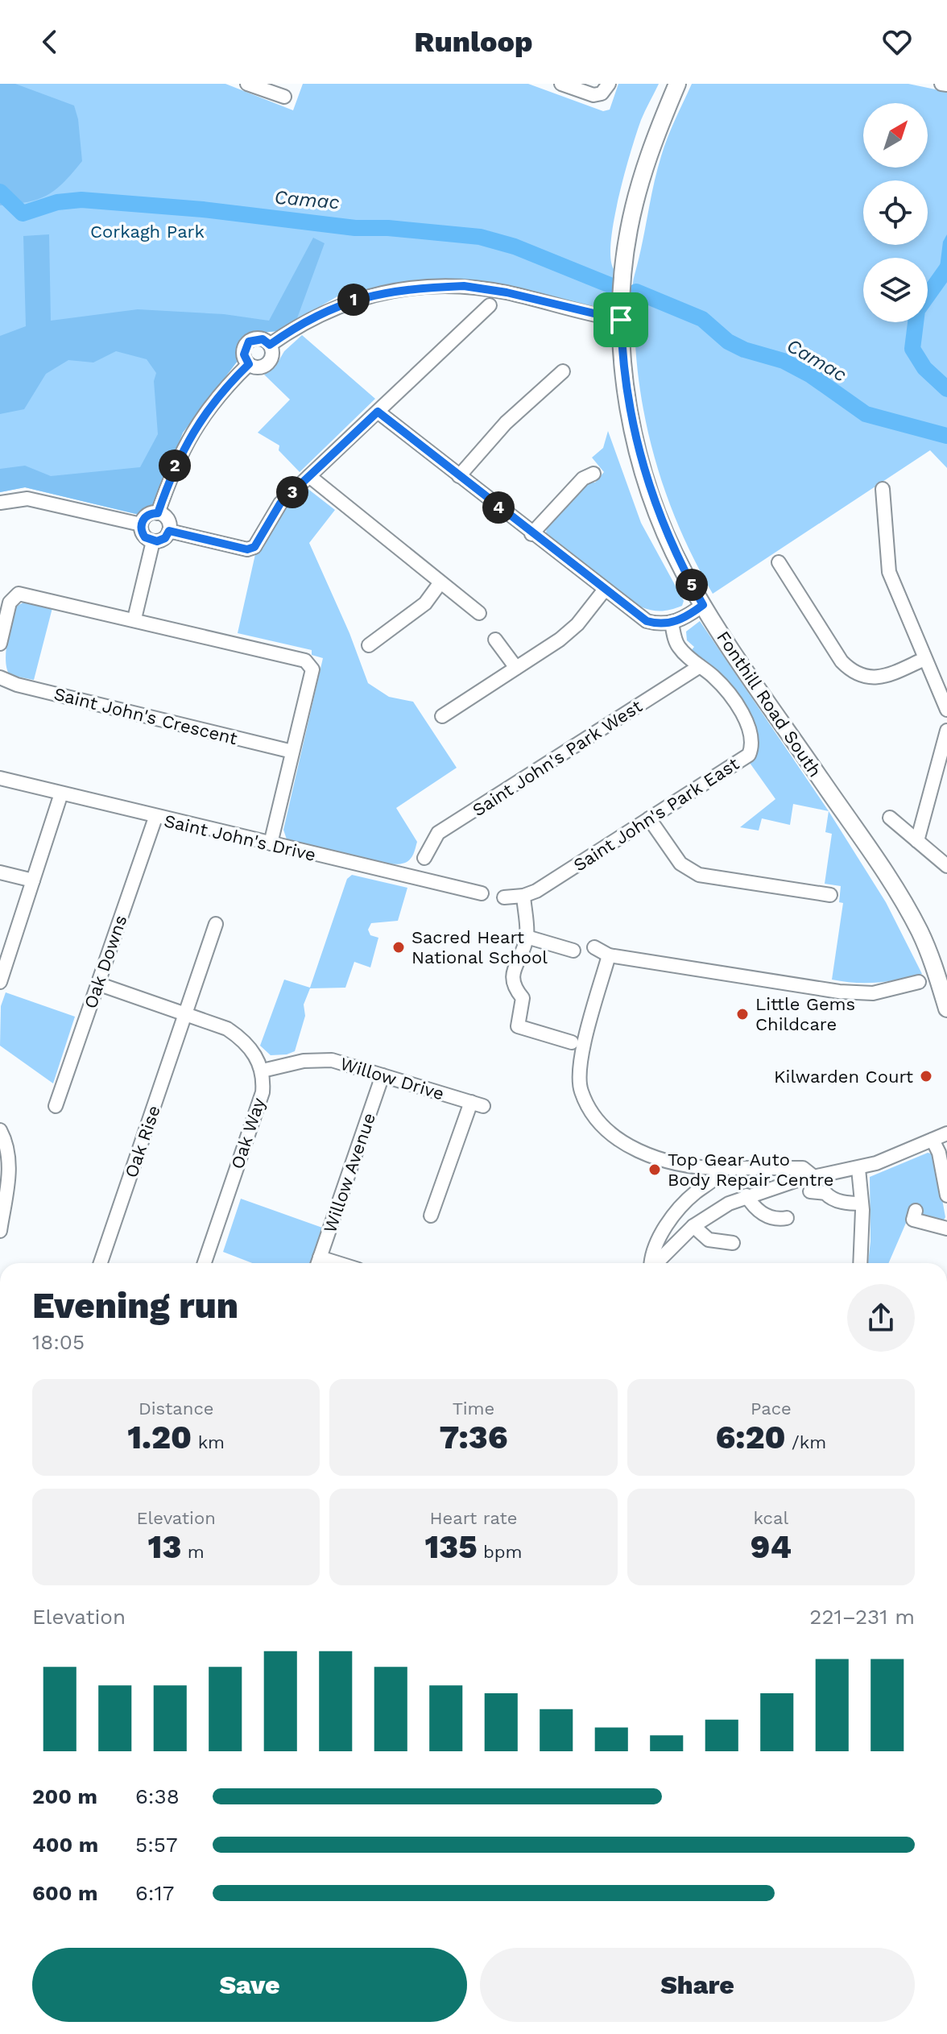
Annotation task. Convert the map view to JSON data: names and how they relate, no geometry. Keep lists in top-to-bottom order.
{
  "streets": {
    "main road": ["Fonthill Road South"],
    "street": [
      "Saint John's Crescent",
      "Saint John's Park West",
      "Saint John's Park East",
      "Saint John's Drive",
      "Oak Downs",
      "Willow Drive",
      "Oak Way",
      "Oak Rise",
      "Willow Avenue"
    ]
  },
  "crossings": [
    ["Saint John's Park West", "Saint John's Park East"],
    ["Saint John's Drive", "Oak Downs"],
    ["Willow Drive", "Oak Way"],
    ["Willow Drive", "Willow Avenue"]
  ],
  "water": ["Camac"],
  "parks": ["Corkagh Park"],
  "places": [
    "Sacred Heart National School",
    "Little Gems Childcare",
    "Kilwarden Court",
    "Top Gear Auto Body Repair Centre"
  ],
  "north": "top right",
  "page": {
    "header": "Runloop",
    "pins": [
      "1",
      "2",
      "3",
      "4",
      "5"
    ],
    "heading": ["Evening run", "18:05"],
    "stats": [
      ["Distance", "1.20 km"],
      ["Time", "7:36"],
      ["Pace", "6:20 /km"],
      ["Elevation", "13 m"],
      ["Heart rate", "135 bpm"],
      ["kcal", "94"]
    ],
    "chart": ["Elevation", "221–231 m"],
    "list": [
      {
        "name": "200 m",
        "note": "6:38"
      },
      {
        "name": "400 m",
        "note": "5:57"
      },
      {
        "name": "600 m",
        "note": "6:17"
      }
    ],
    "buttons": ["Save", "Share"]
  }
}
